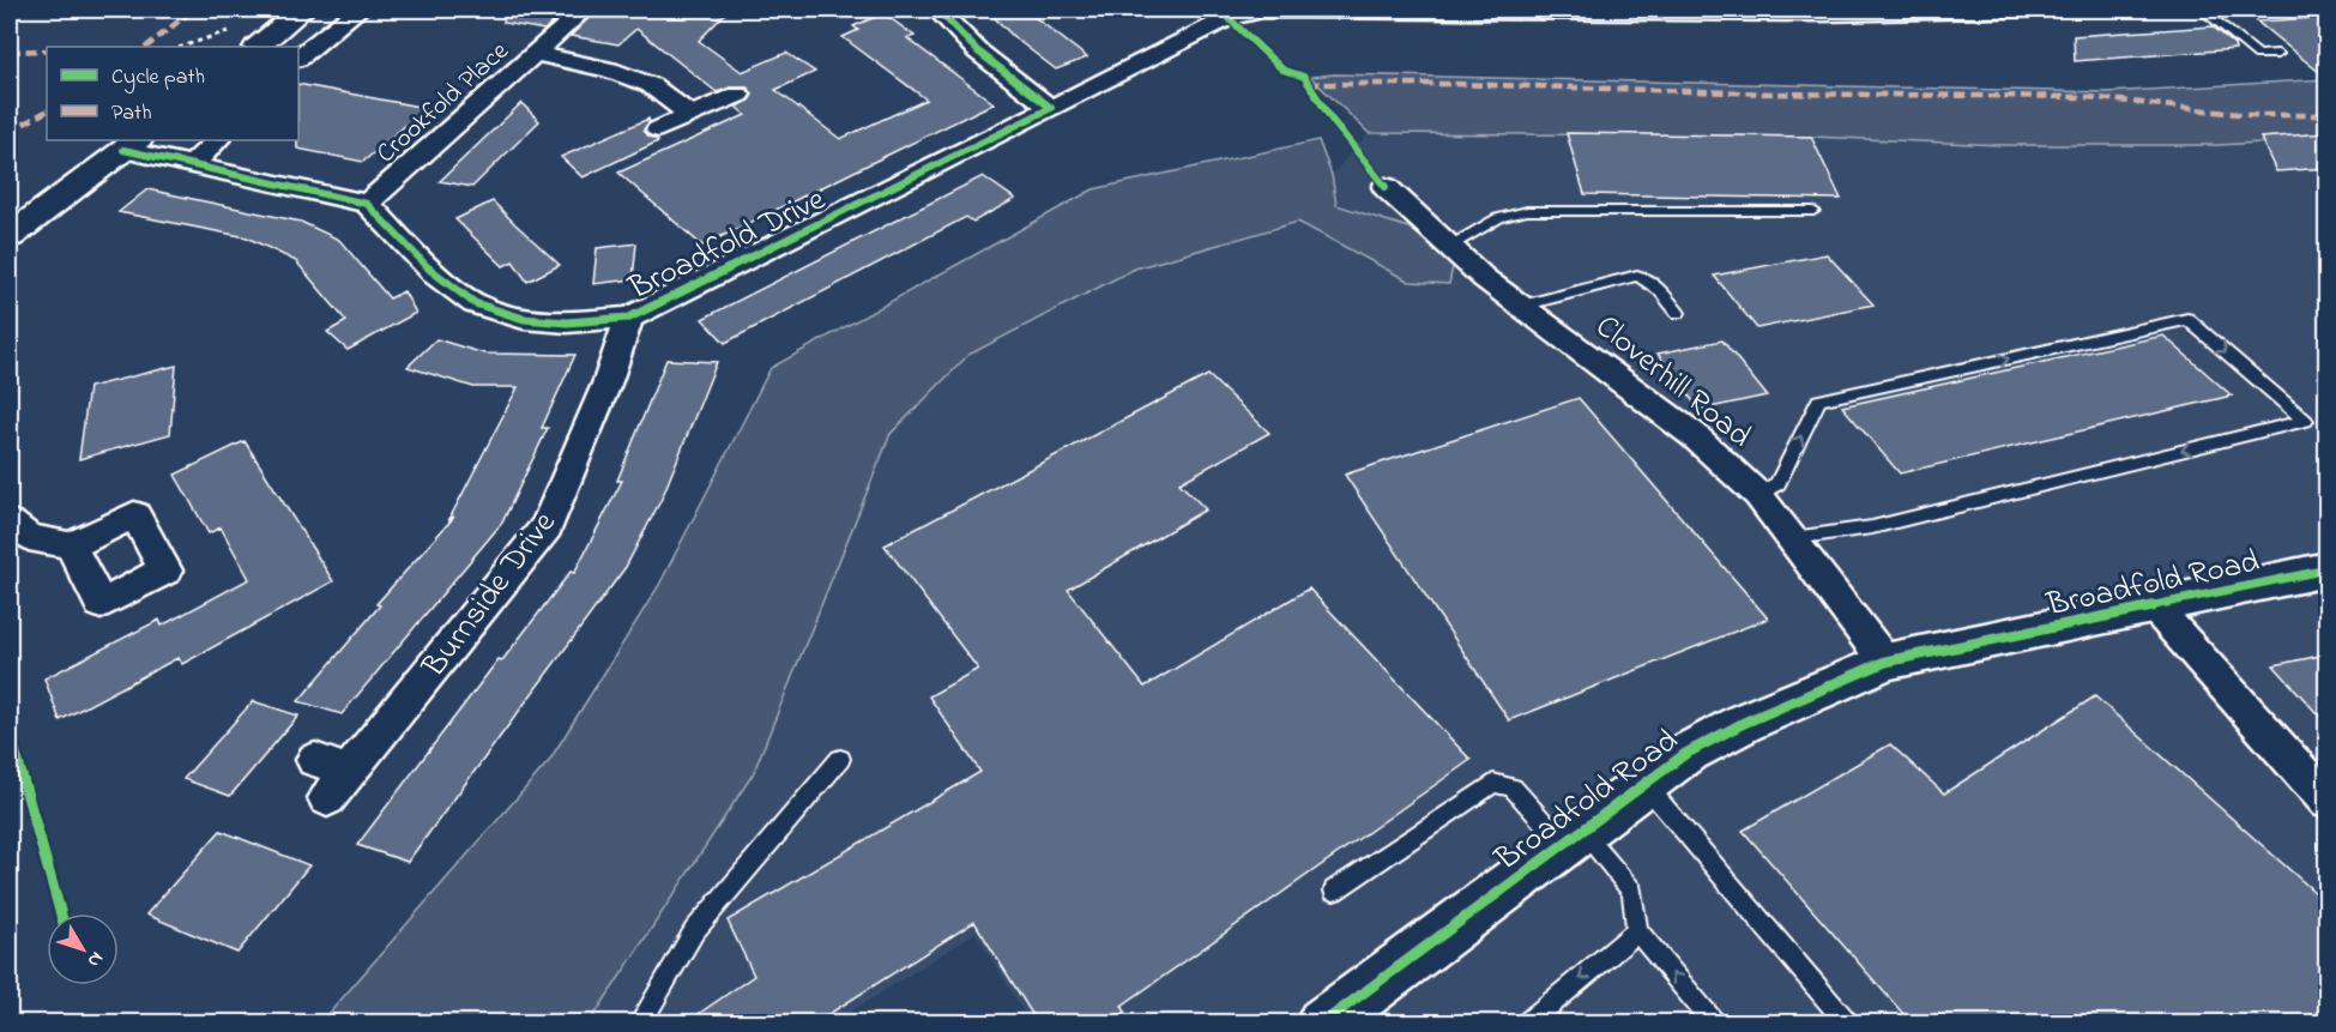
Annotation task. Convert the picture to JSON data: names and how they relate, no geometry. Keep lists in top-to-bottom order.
{
  "streets": {
    "street": [
      "Crookfold Place",
      "Broadfold Drive",
      "Cloverhill Road",
      "Broadfold Road",
      "Burnside Drive"
    ]
  },
  "crossings": [
    ["Crookfold Place", "Broadfold Drive"],
    ["Broadfold Drive", "Burnside Drive"],
    ["Cloverhill Road", "Broadfold Road"]
  ],
  "legend": ["Cycle path", "Path"],
  "north": "bottom right"
}
